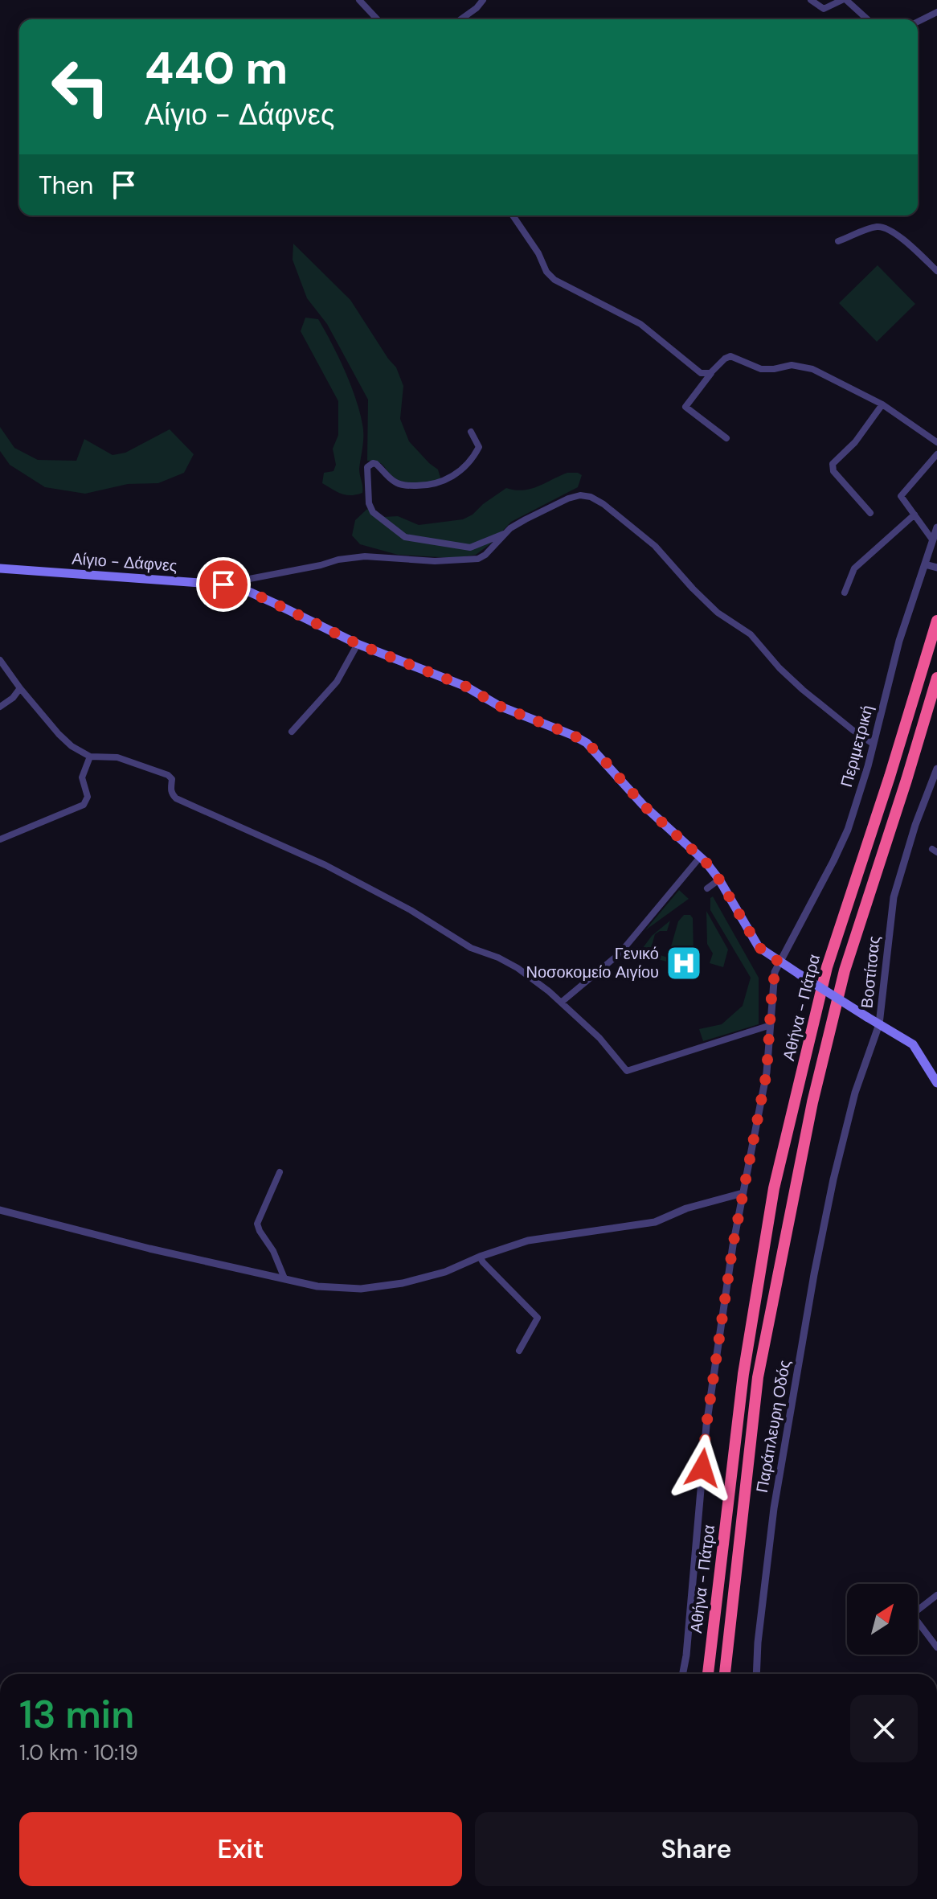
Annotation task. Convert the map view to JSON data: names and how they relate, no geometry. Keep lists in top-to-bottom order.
{
  "streets": {
    "highway": ["Αθήνα - Πάτρα"],
    "main road": ["Αίγιο - Δάφνες"],
    "street": ["Περιμετρική", "Βοστίτσας", "Παράπλευρη Οδός"]
  },
  "crossings": [
    ["Αίγιο - Δάφνες", "Περιμετρική"],
    ["Αίγιο - Δάφνες", "Βοστίτσας"],
    ["Βοστίτσας", "Παράπλευρη Οδός"]
  ],
  "places": {
    "hospital": ["Γενικό Νοσοκομείο Αιγίου"]
  },
  "north": "top right",
  "page": {
    "turn": ["440 m", "Αίγιο - Δάφνες"],
    "then": "Then",
    "heading": ["13 min", "1.0 km · 10:19"],
    "buttons": ["Exit", "Share"]
  }
}
